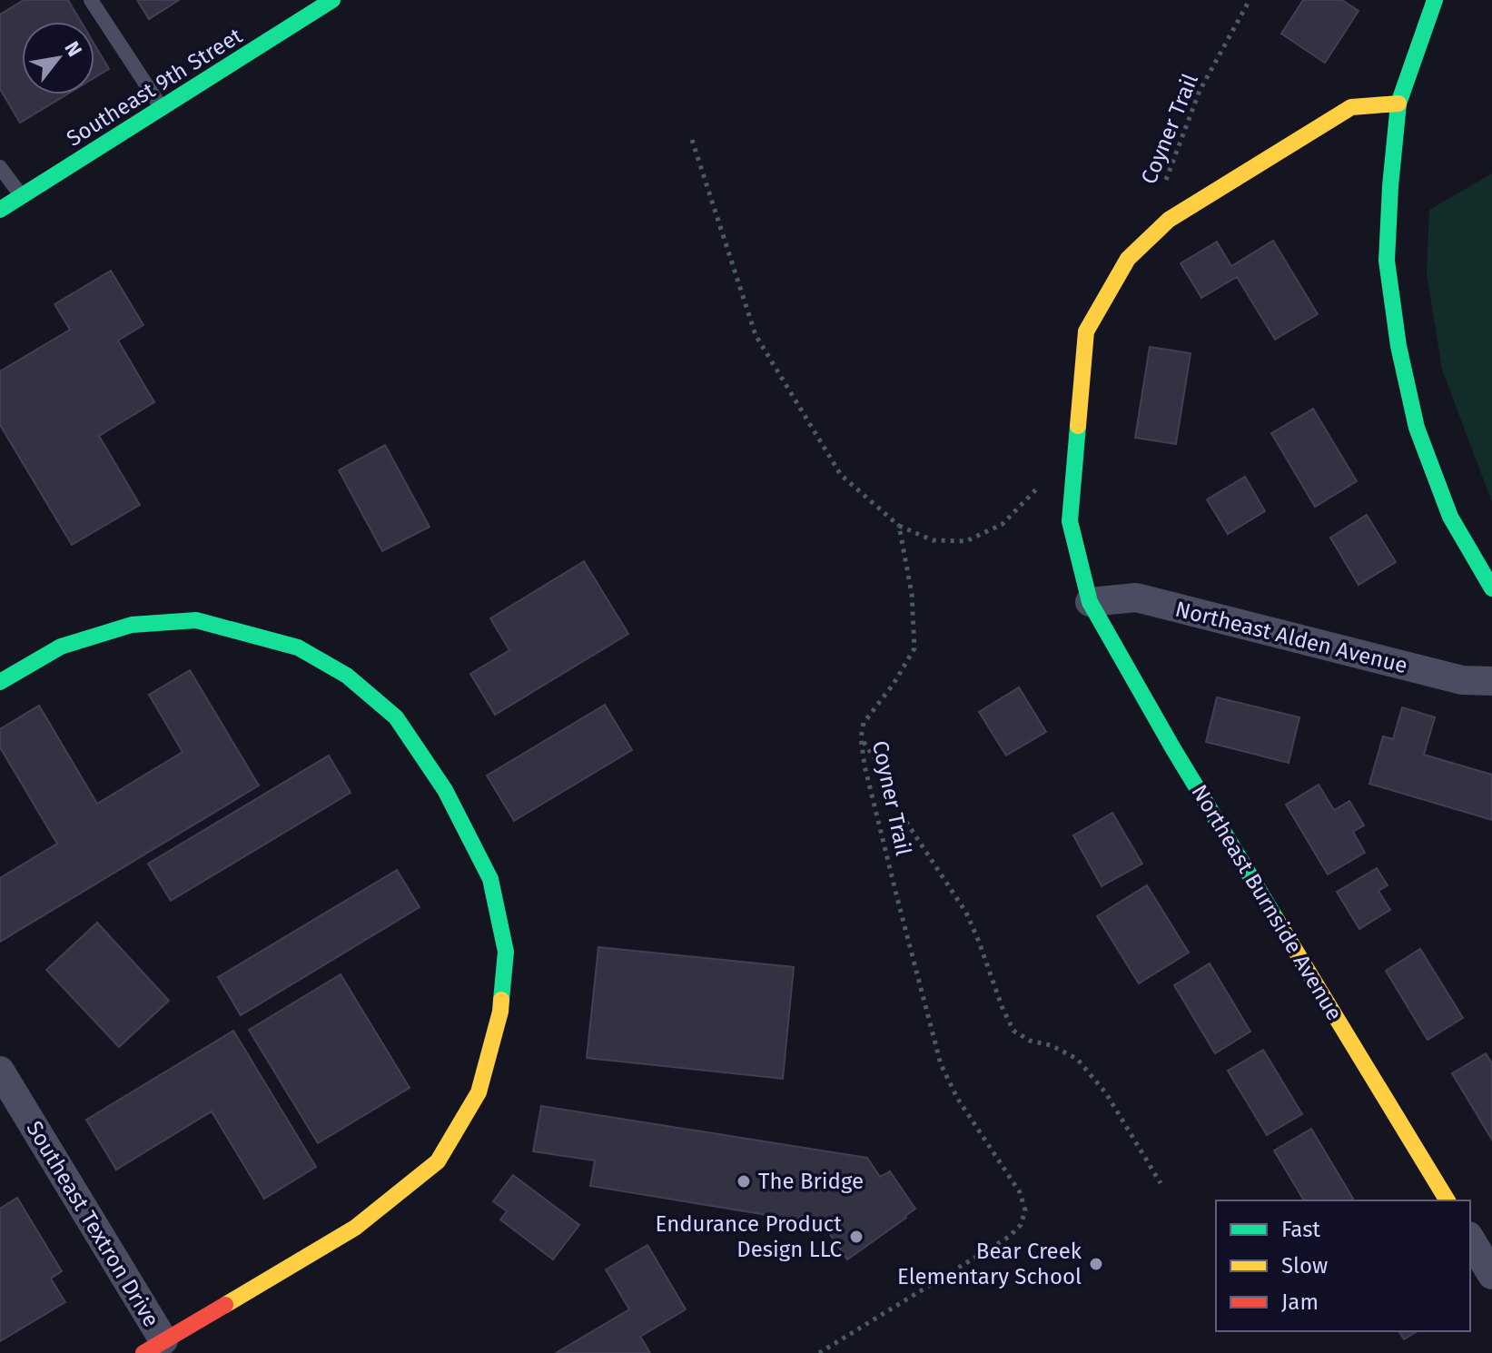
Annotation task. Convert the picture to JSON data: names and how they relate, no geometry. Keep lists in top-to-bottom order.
{
  "streets": {
    "street": [
      "Southeast 9th Street",
      "Northeast Alden Avenue",
      "Northeast Burnside Avenue",
      "Southeast Textron Drive"
    ],
    "path": ["Coyner Trail"]
  },
  "crossings": [
    ["Northeast Alden Avenue", "Northeast Burnside Avenue"]
  ],
  "places": ["The Bridge", "Endurance Product Design LLC", "Bear Creek Elementary School"],
  "legend": ["Fast", "Slow", "Jam"],
  "north": "top right"
}
